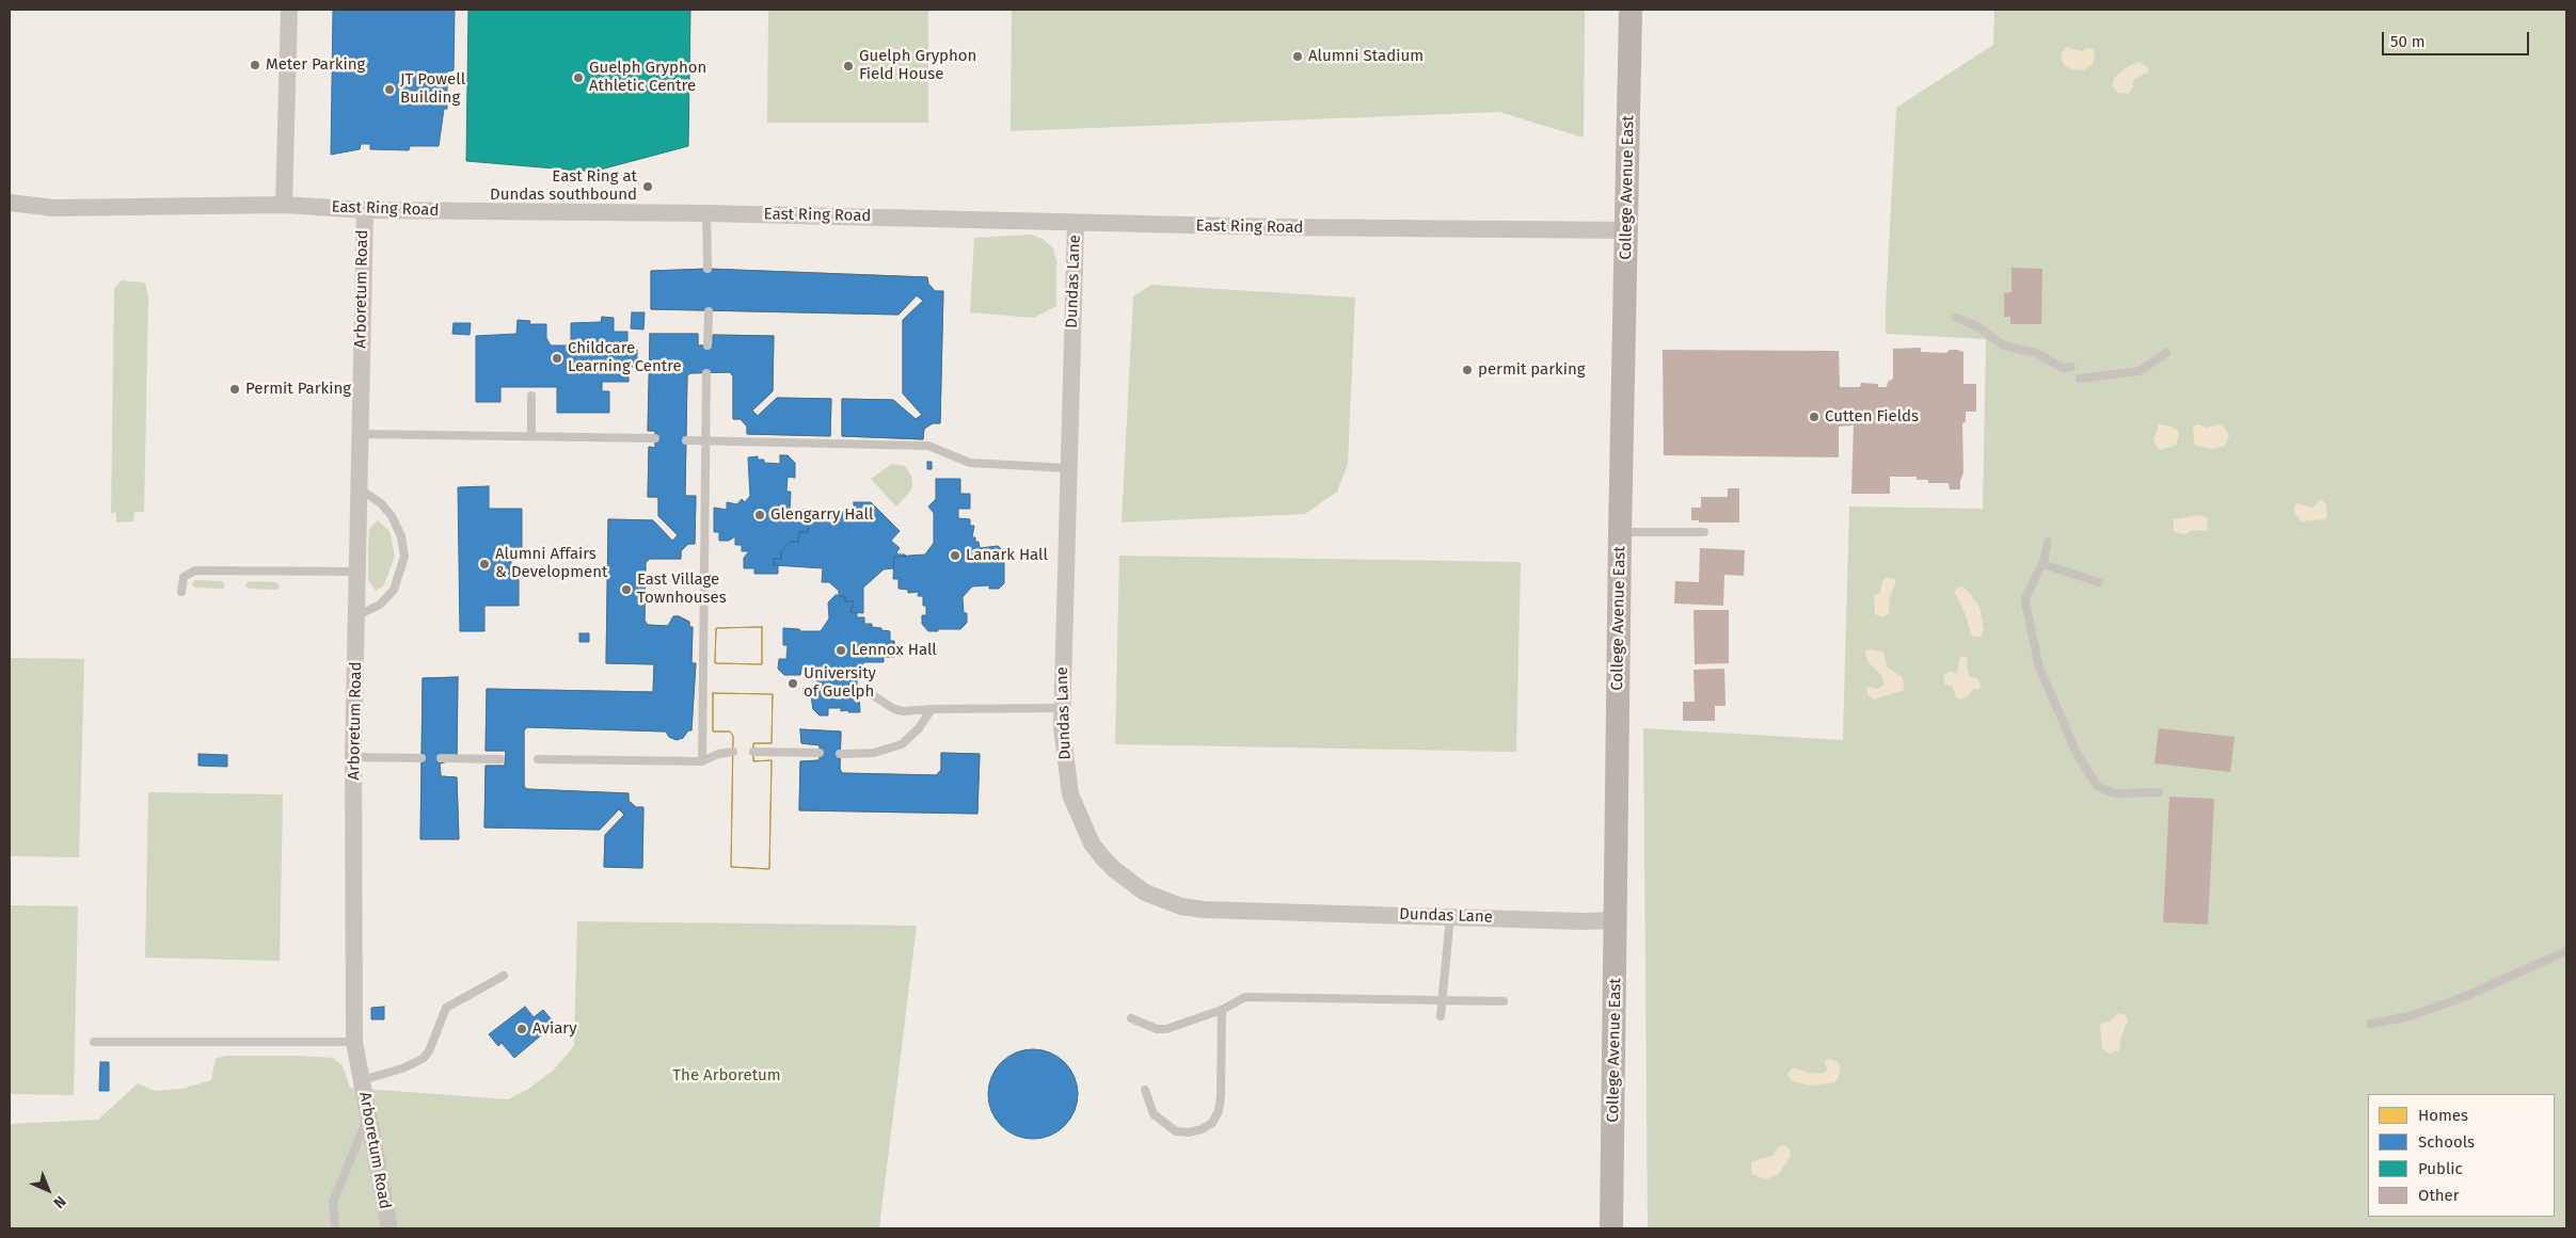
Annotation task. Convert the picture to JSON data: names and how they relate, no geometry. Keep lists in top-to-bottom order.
{
  "streets": {
    "street": [
      "College Avenue East",
      "East Ring Road",
      "Dundas Lane",
      "Arboretum Road"
    ]
  },
  "crossings": [
    ["College Avenue East", "East Ring Road"],
    ["College Avenue East", "Dundas Lane"],
    ["East Ring Road", "Dundas Lane"],
    ["East Ring Road", "Arboretum Road"]
  ],
  "parks": ["The Arboretum"],
  "places": [
    "Alumni Stadium",
    "Meter Parking",
    "Guelph Gryphon Field House",
    "Guelph Gryphon Athletic Centre",
    "JT Powell Building",
    "East Ring at Dundas southbound",
    "Childcare Learning Centre",
    "permit parking",
    "Permit Parking",
    "Cutten Fields",
    "Glengarry Hall",
    "Lanark Hall",
    "Alumni Affairs & Development",
    "East Village Townhouses",
    "Lennox Hall",
    "University of Guelph",
    "Aviary"
  ],
  "legend": [
    "Homes",
    "Schools",
    "Public",
    "Other"
  ],
  "scale_bar": "50 m",
  "north": "bottom right"
}
